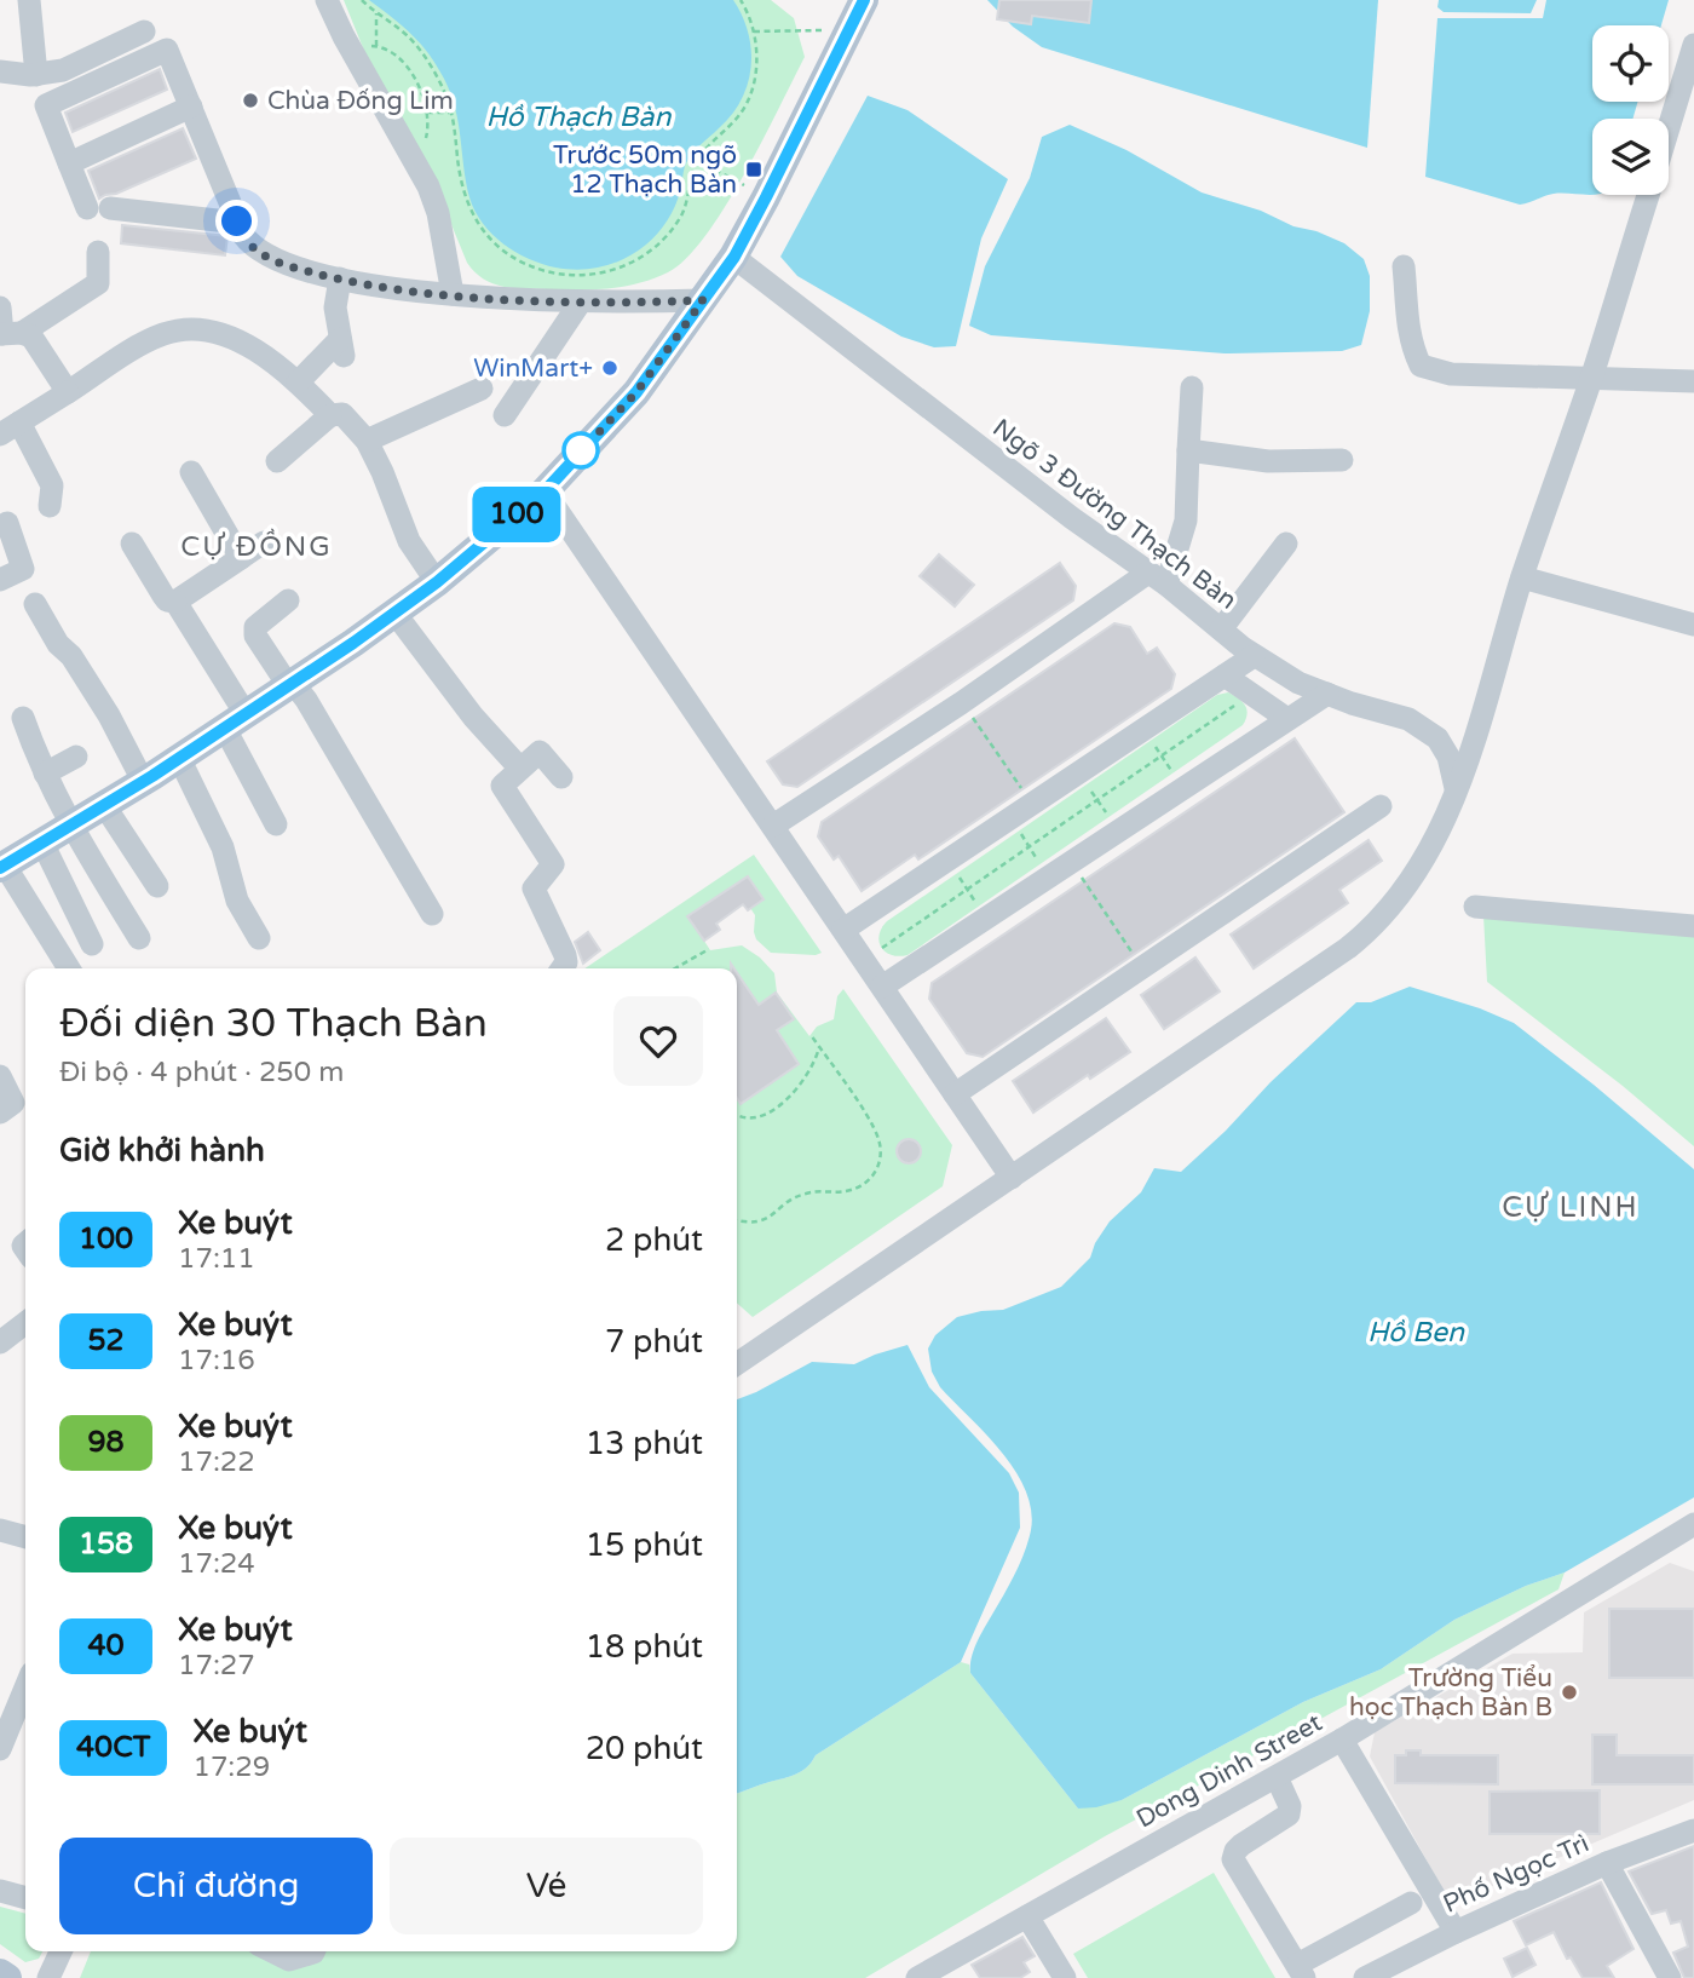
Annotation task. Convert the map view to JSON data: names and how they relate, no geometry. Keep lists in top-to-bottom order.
{
  "streets": {
    "street": ["Ngõ 3 Đường Thạch Bàn", "Dong Dinh Street", "Phố Ngọc Trì"]
  },
  "districts": ["CỰ ĐỒNG", "CỰ LINH"],
  "water": ["Hồ Thạch Bàn", "Hồ Ben"],
  "places": {
    "other": ["Chùa Đống Lim", "WinMart+", "Trường Tiểu học Thạch Bàn B"],
    "transit": ["Trước 50m ngõ 12 Thạch Bàn"]
  },
  "lines": ["bus line 100"],
  "page": {
    "on_map": "100",
    "heading": [
      ["Đối diện 30 Thạch Bàn", "Đi bộ · 4 phút · 250 m"],
      "Giờ khởi hành"
    ],
    "list": [
      {
        "mark": "100",
        "name": "Xe buýt",
        "note": "17:11",
        "value": "2 phút"
      },
      {
        "mark": "52",
        "name": "Xe buýt",
        "note": "17:16",
        "value": "7 phút"
      },
      {
        "mark": "98",
        "name": "Xe buýt",
        "note": "17:22",
        "value": "13 phút"
      },
      {
        "mark": "158",
        "name": "Xe buýt",
        "note": "17:24",
        "value": "15 phút"
      },
      {
        "mark": "40",
        "name": "Xe buýt",
        "note": "17:27",
        "value": "18 phút"
      },
      {
        "mark": "40CT",
        "name": "Xe buýt",
        "note": "17:29",
        "value": "20 phút"
      }
    ],
    "buttons": ["Chỉ đường", "Vé"]
  }
}
